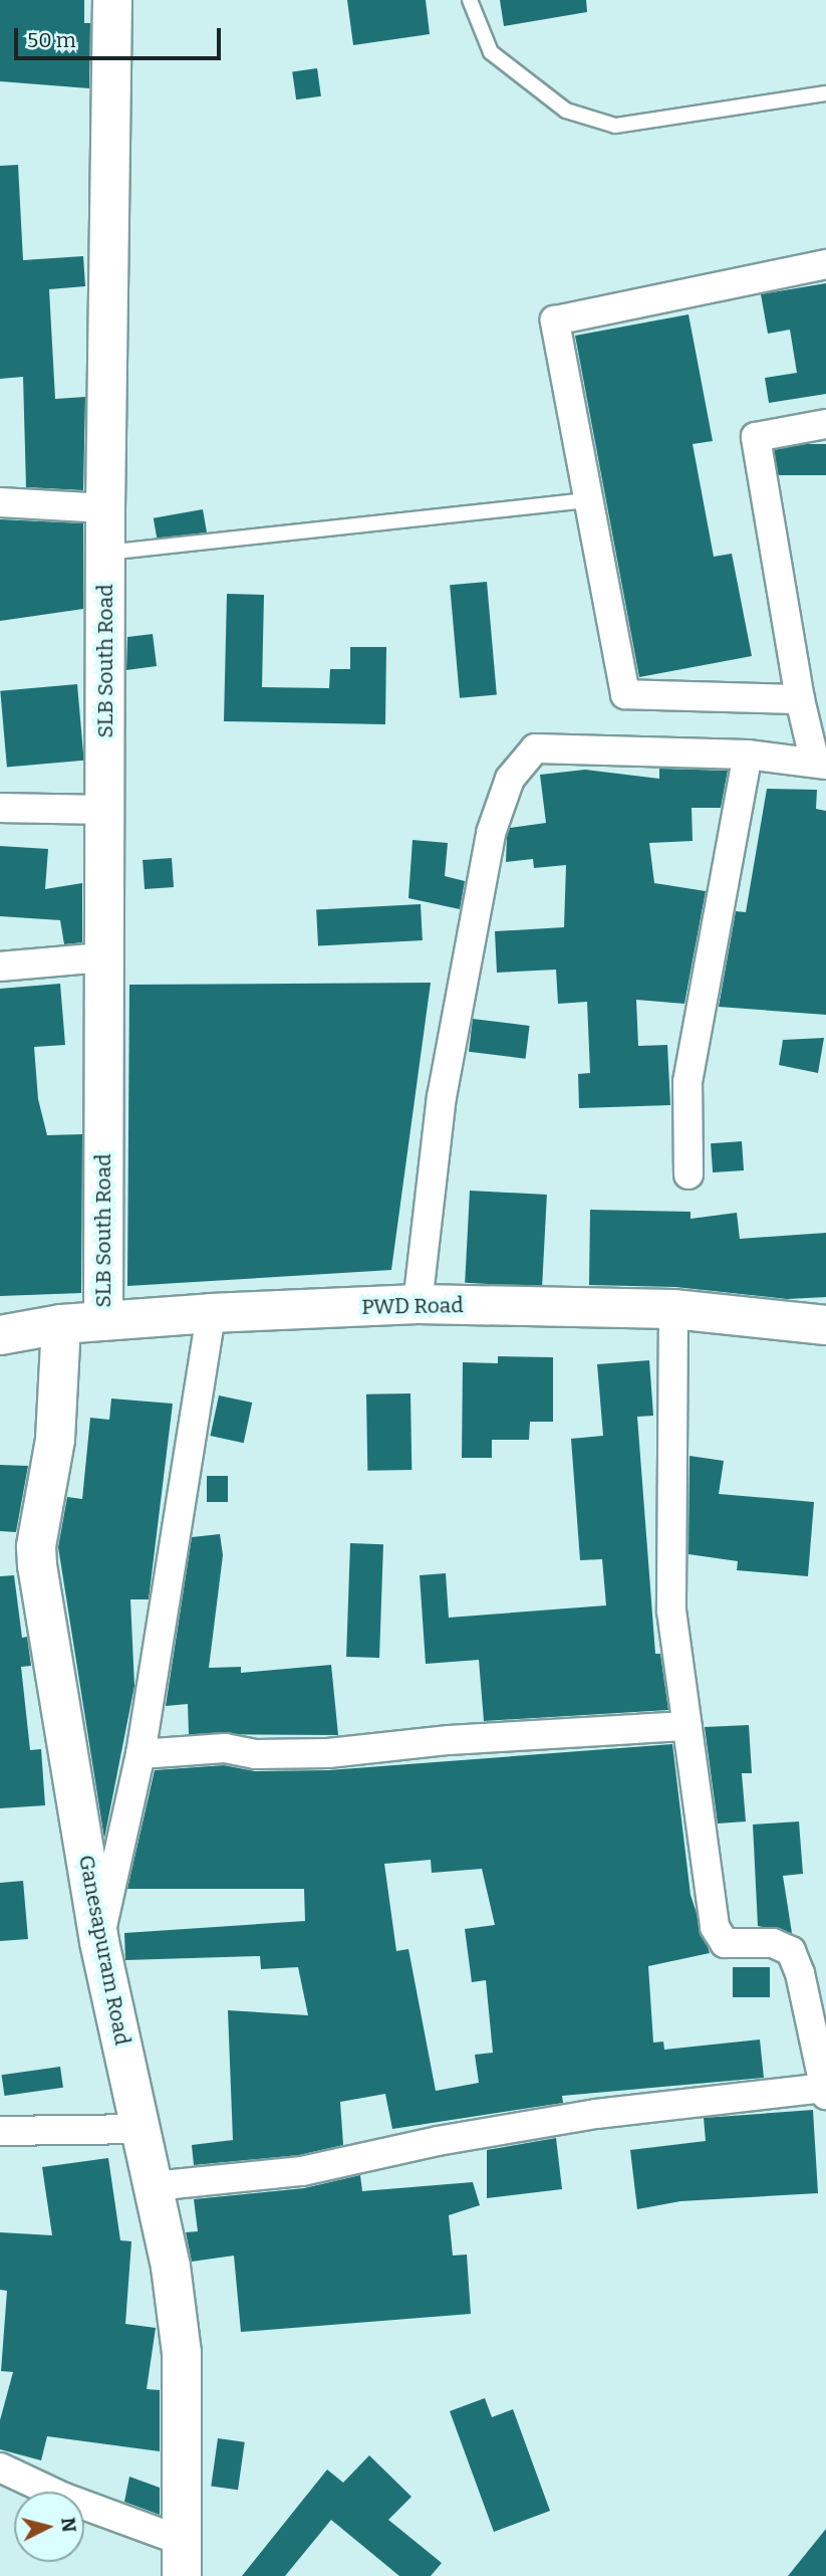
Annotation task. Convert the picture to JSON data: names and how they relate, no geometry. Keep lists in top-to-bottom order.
{
  "streets": {
    "street": ["SLB South Road", "PWD Road", "Ganesapuram Road"]
  },
  "crossings": [
    ["SLB South Road", "PWD Road"],
    ["PWD Road", "Ganesapuram Road"]
  ],
  "scale_bar": "50 m",
  "north": "right"
}
